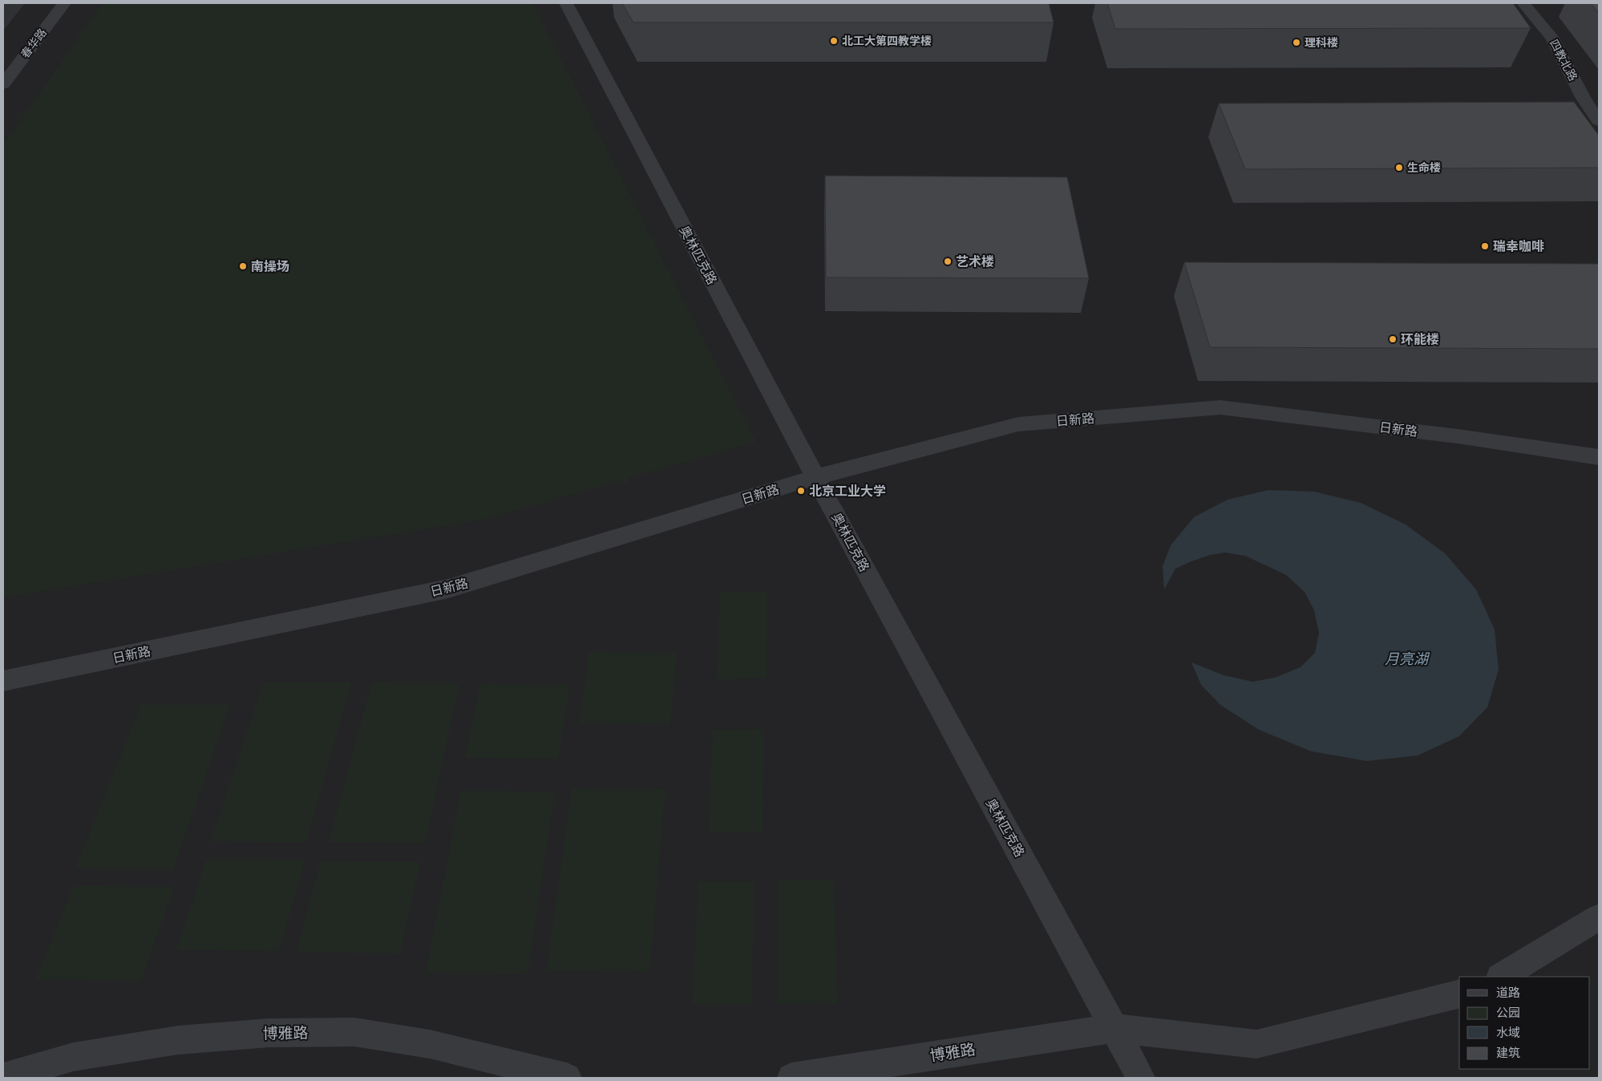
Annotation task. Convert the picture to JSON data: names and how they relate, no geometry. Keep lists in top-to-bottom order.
{
  "streets": {
    "street": [
      "春华路",
      "四教北路",
      "奥林匹克路",
      "日新路",
      "博雅路"
    ]
  },
  "crossings": [
    ["奥林匹克路", "日新路"],
    ["奥林匹克路", "博雅路"]
  ],
  "water": ["月亮湖"],
  "places": [
    "北工大第四教学楼",
    "理科楼",
    "生命楼",
    "瑞幸咖啡",
    "艺术楼",
    "南操场",
    "环能楼",
    "北京工业大学"
  ],
  "legend": [
    "道路",
    "公园",
    "水域",
    "建筑"
  ]
}
